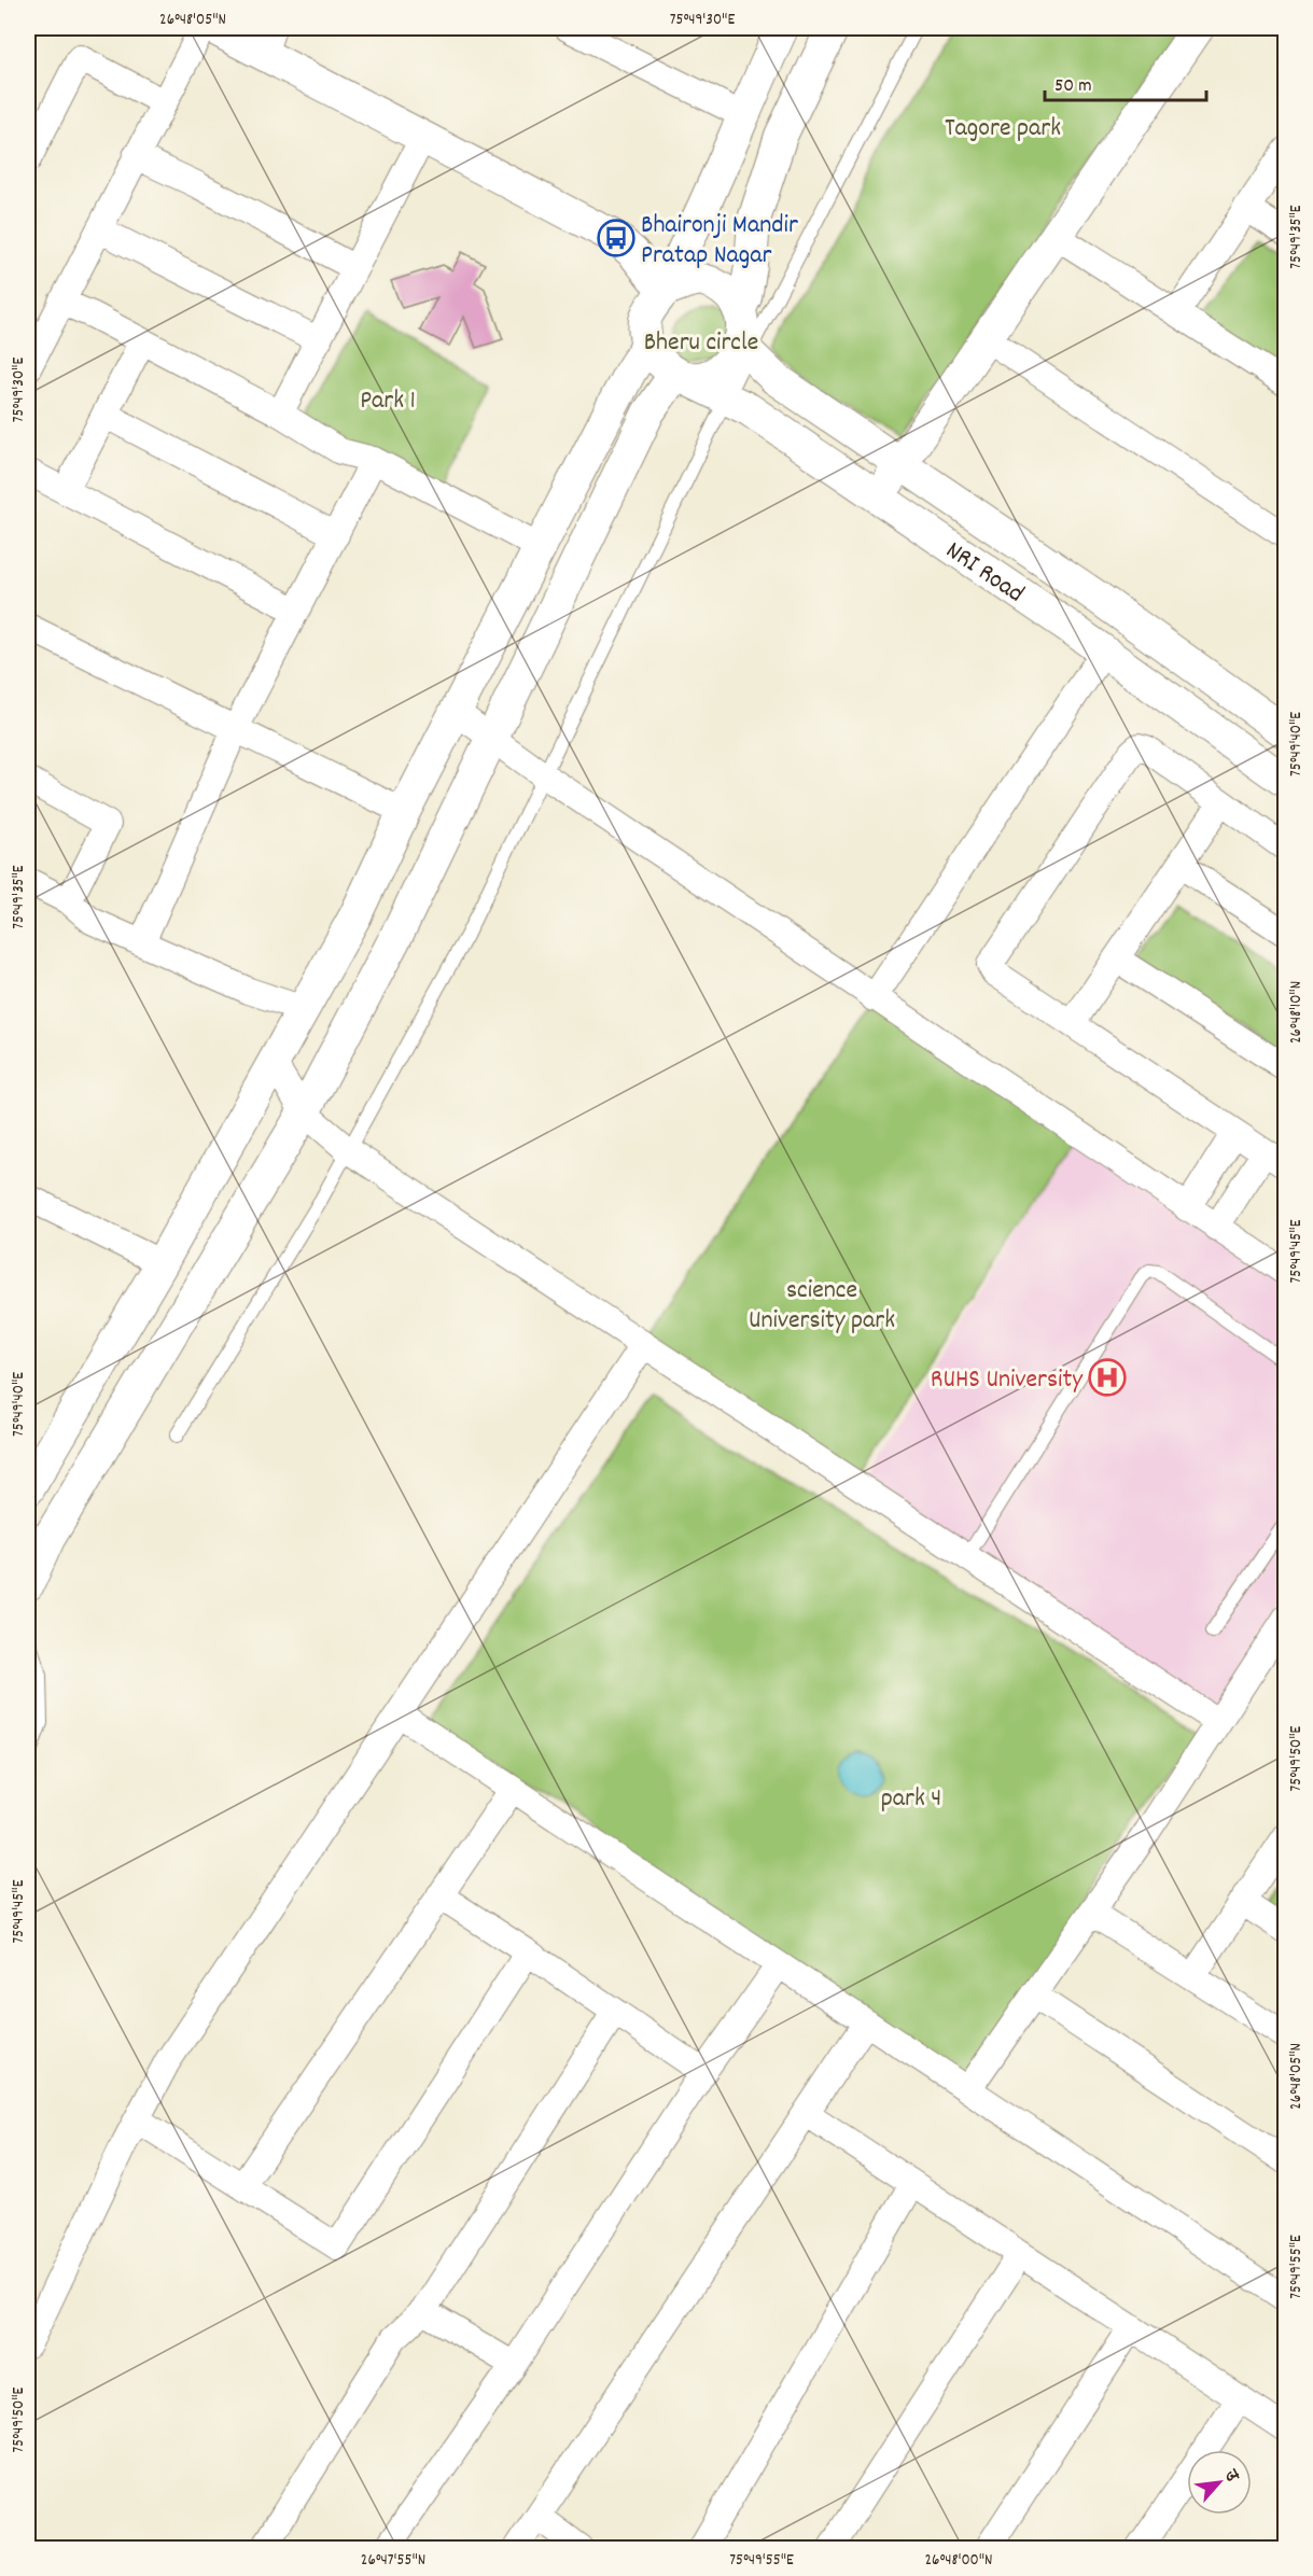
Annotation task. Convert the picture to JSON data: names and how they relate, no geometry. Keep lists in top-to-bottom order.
{
  "streets": {
    "street": ["NRI Road"]
  },
  "parks": [
    "Tagore park",
    "Bheru circle",
    "Park 1",
    "science University park",
    "park 4"
  ],
  "places": {
    "bus stop": ["Bhaironji Mandir Pratap Nagar"],
    "hospital": ["RUHS University"]
  },
  "scale_bar": "50 m",
  "north": "top right",
  "coordinates": [
    "26°48'05\"N",
    "75°49'30\"E",
    "75°49'35\"E",
    "75°49'40\"E",
    "26°48'10\"N",
    "75°49'45\"E",
    "75°49'50\"E",
    "75°49'55\"E",
    "26°47'55\"N",
    "26°48'00\"N"
  ]
}
